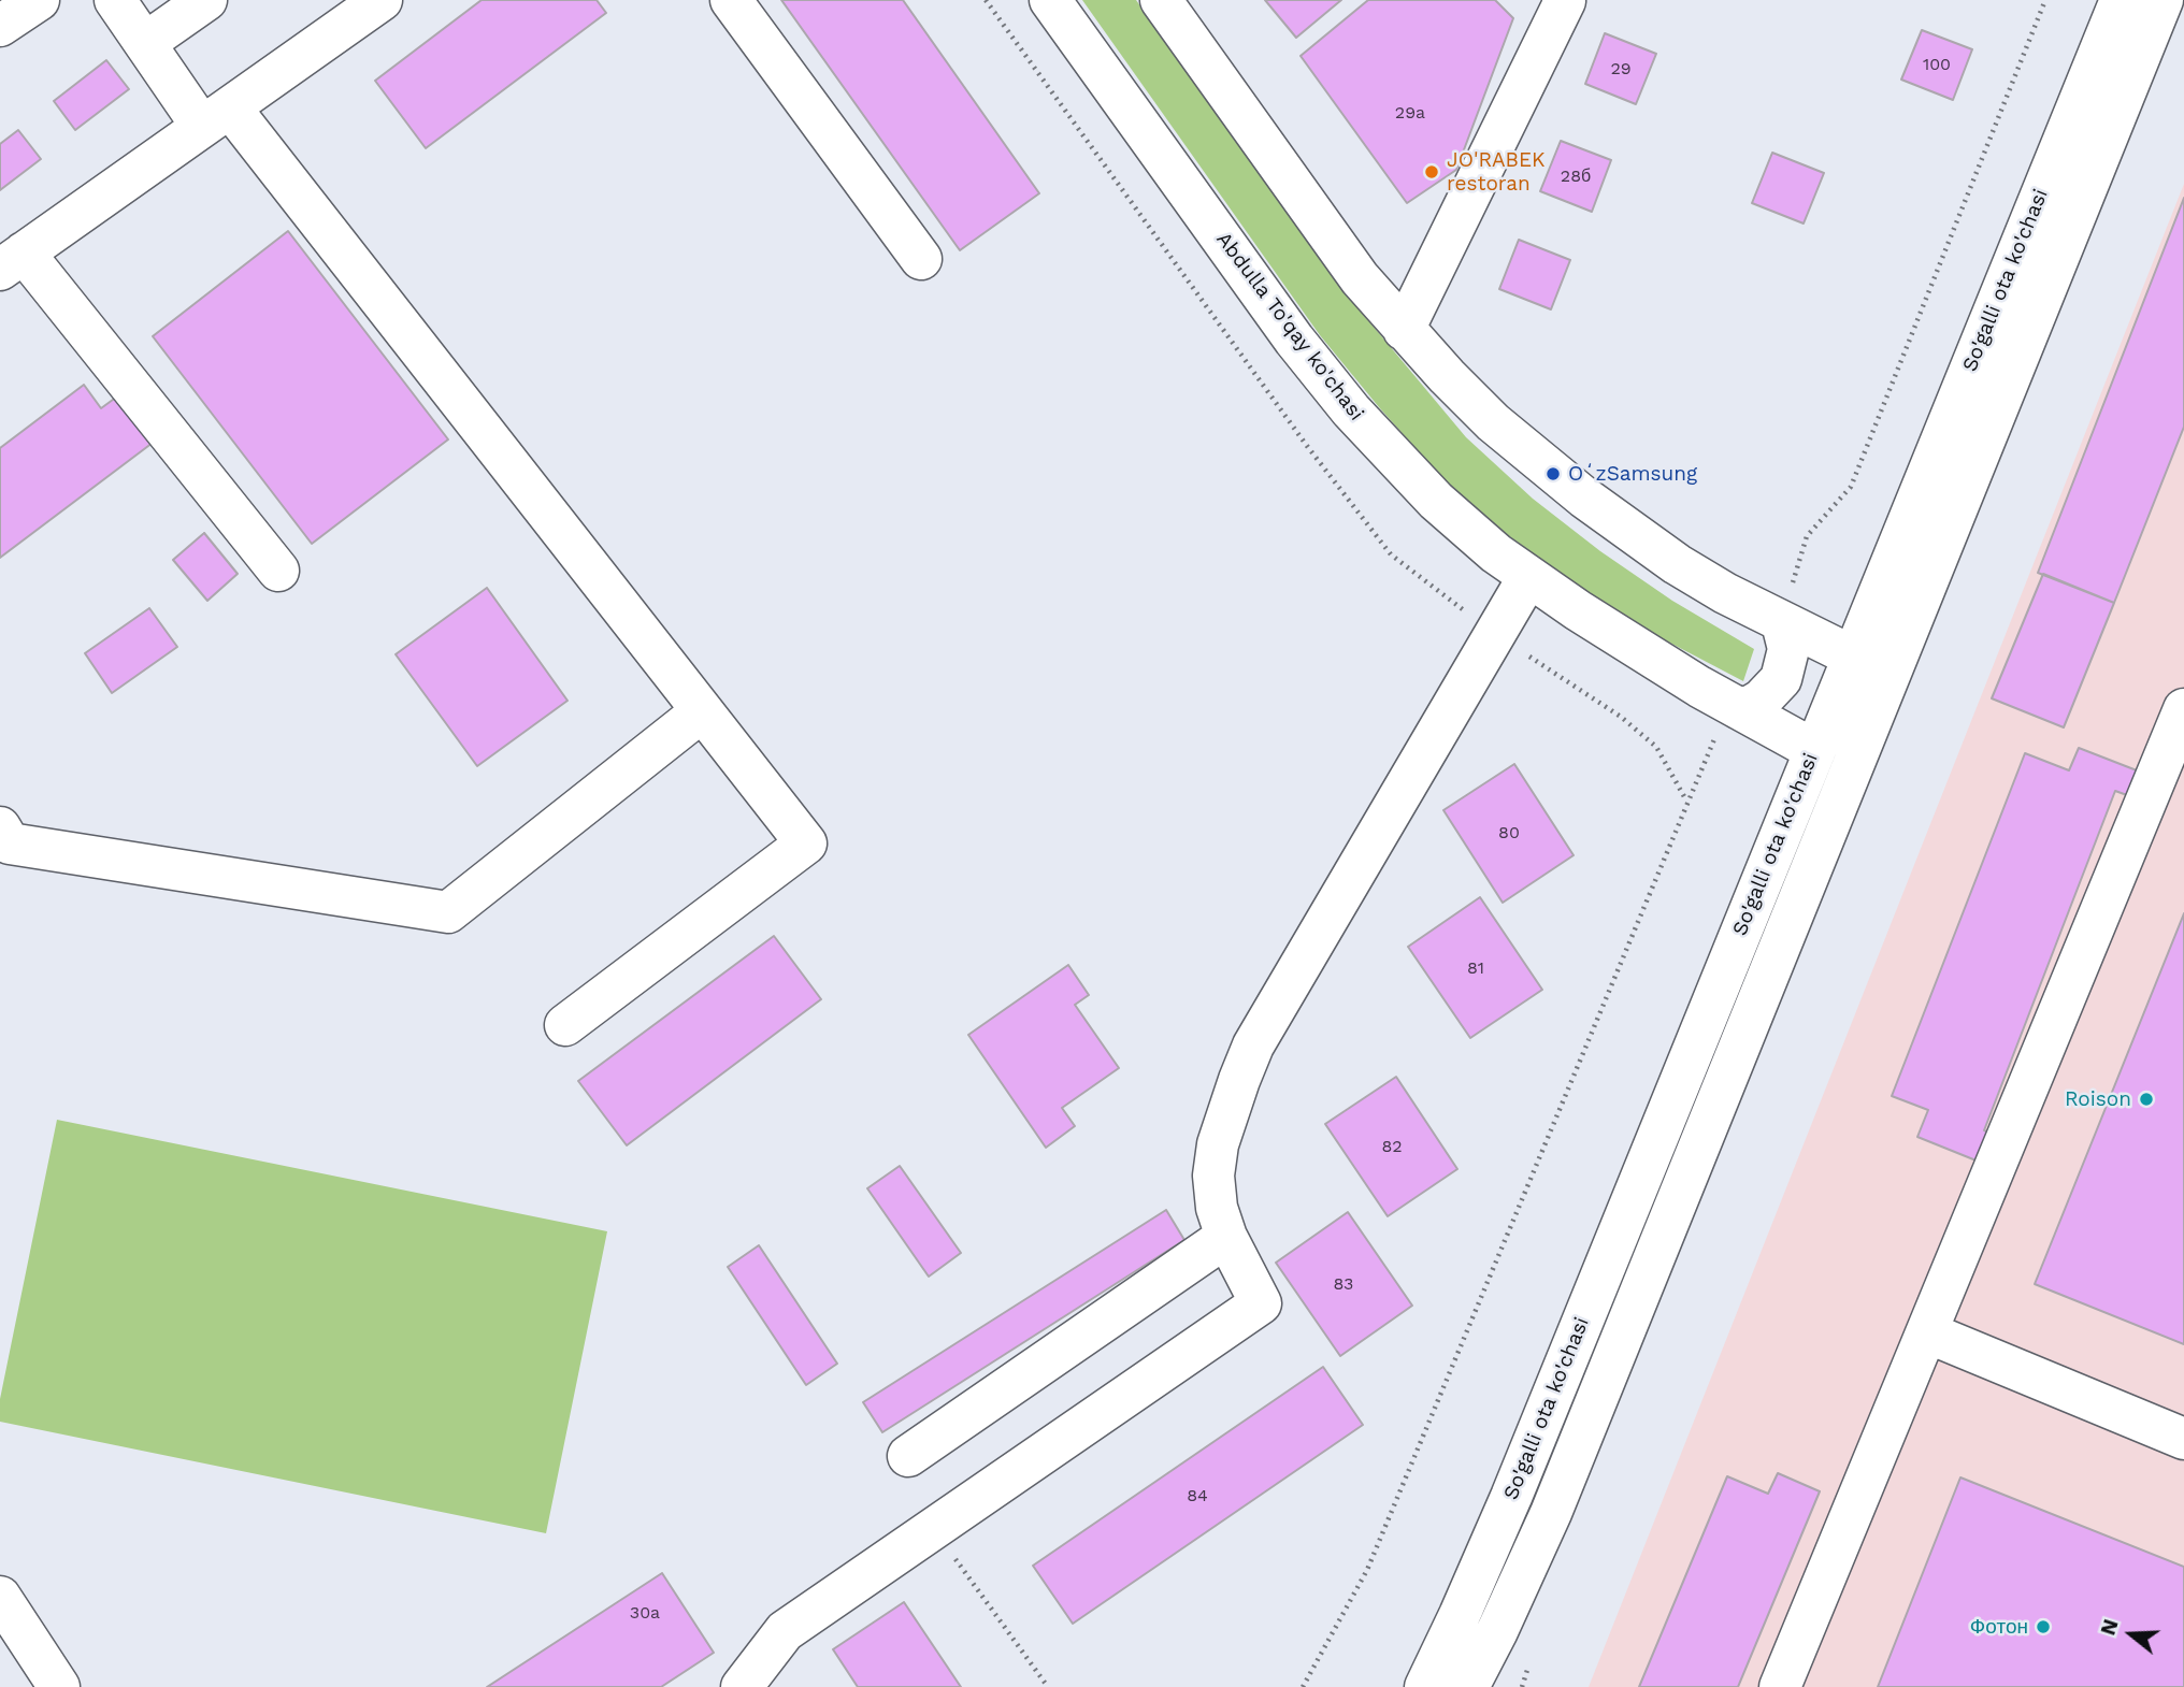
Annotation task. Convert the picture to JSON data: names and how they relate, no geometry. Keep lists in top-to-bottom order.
{
  "streets": {
    "main road": ["So'galli ota ko'chasi", "Abdulla To'qay ko'chasi"]
  },
  "crossings": [
    ["So'galli ota ko'chasi", "Abdulla To'qay ko'chasi"]
  ],
  "places": [
    "JO'RABEK restoran",
    "OʻzSamsung",
    "Roison",
    "Фотон"
  ],
  "house_numbers": [
    "100",
    "29",
    "29a",
    "28б",
    "80",
    "81",
    "82",
    "83",
    "84",
    "30a"
  ],
  "north": "left"
}
